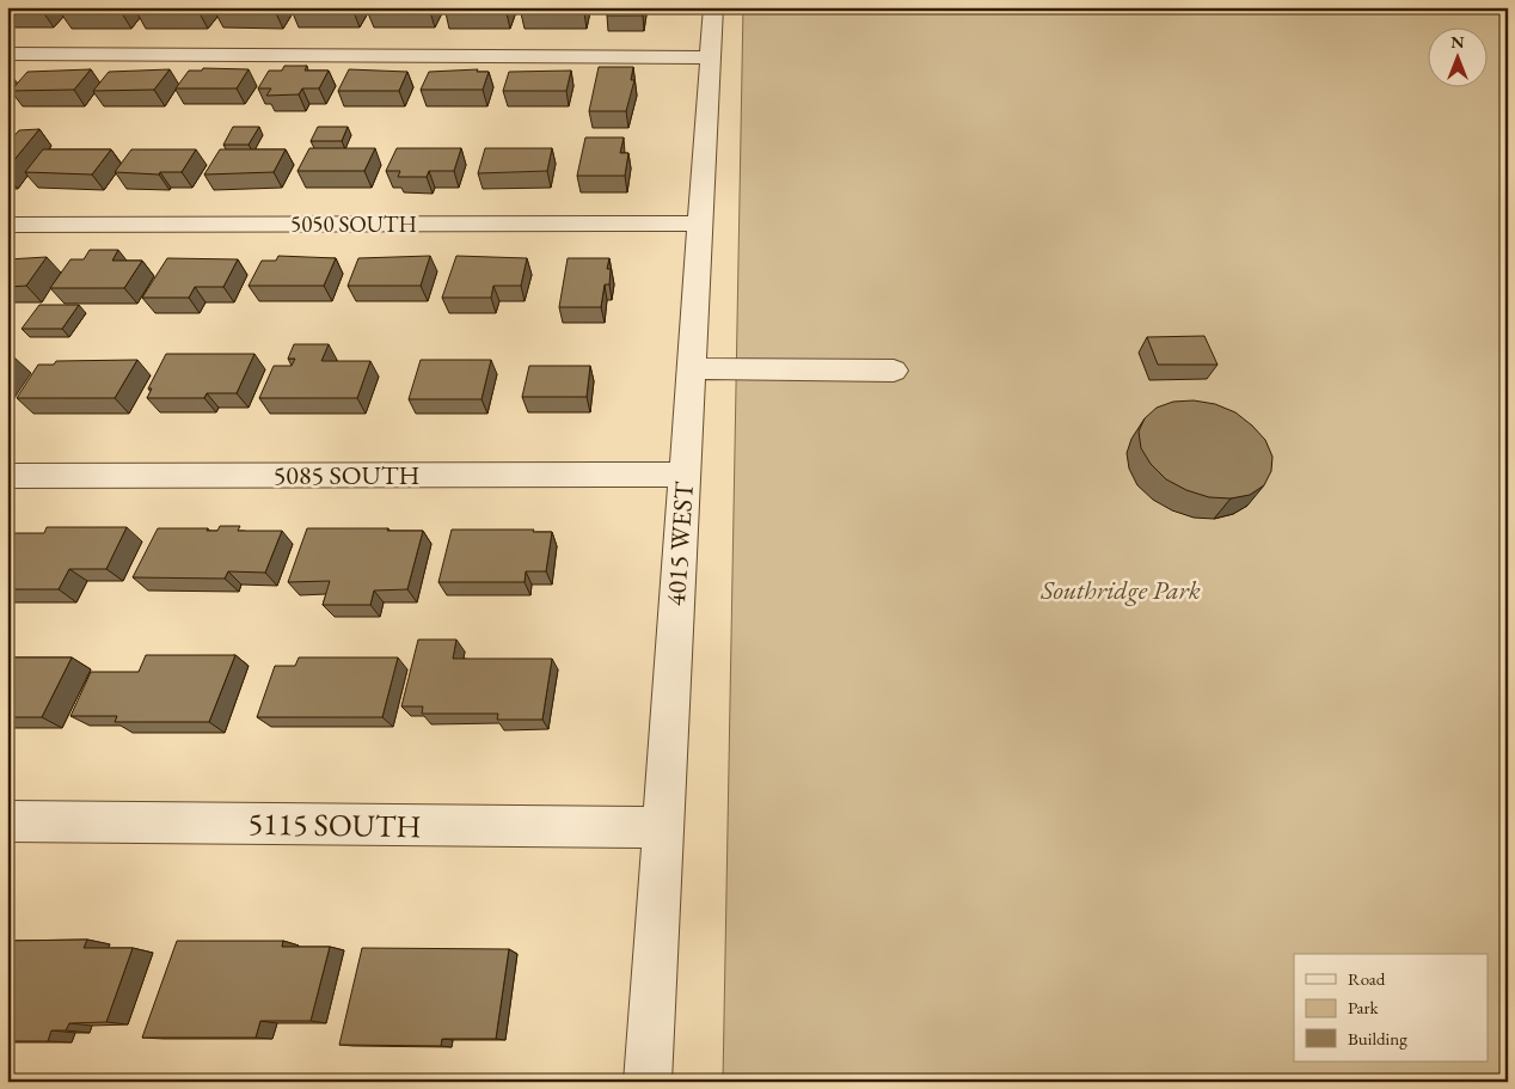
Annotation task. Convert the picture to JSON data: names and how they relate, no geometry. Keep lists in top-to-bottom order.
{
  "streets": {
    "street": [
      "5050 SOUTH",
      "5085 SOUTH",
      "4015 WEST",
      "5115 SOUTH"
    ]
  },
  "crossings": [
    ["5050 SOUTH", "4015 WEST"],
    ["5085 SOUTH", "4015 WEST"],
    ["4015 WEST", "5115 SOUTH"]
  ],
  "parks": ["Southridge Park"],
  "legend": ["Road", "Park", "Building"],
  "north": "top"
}
